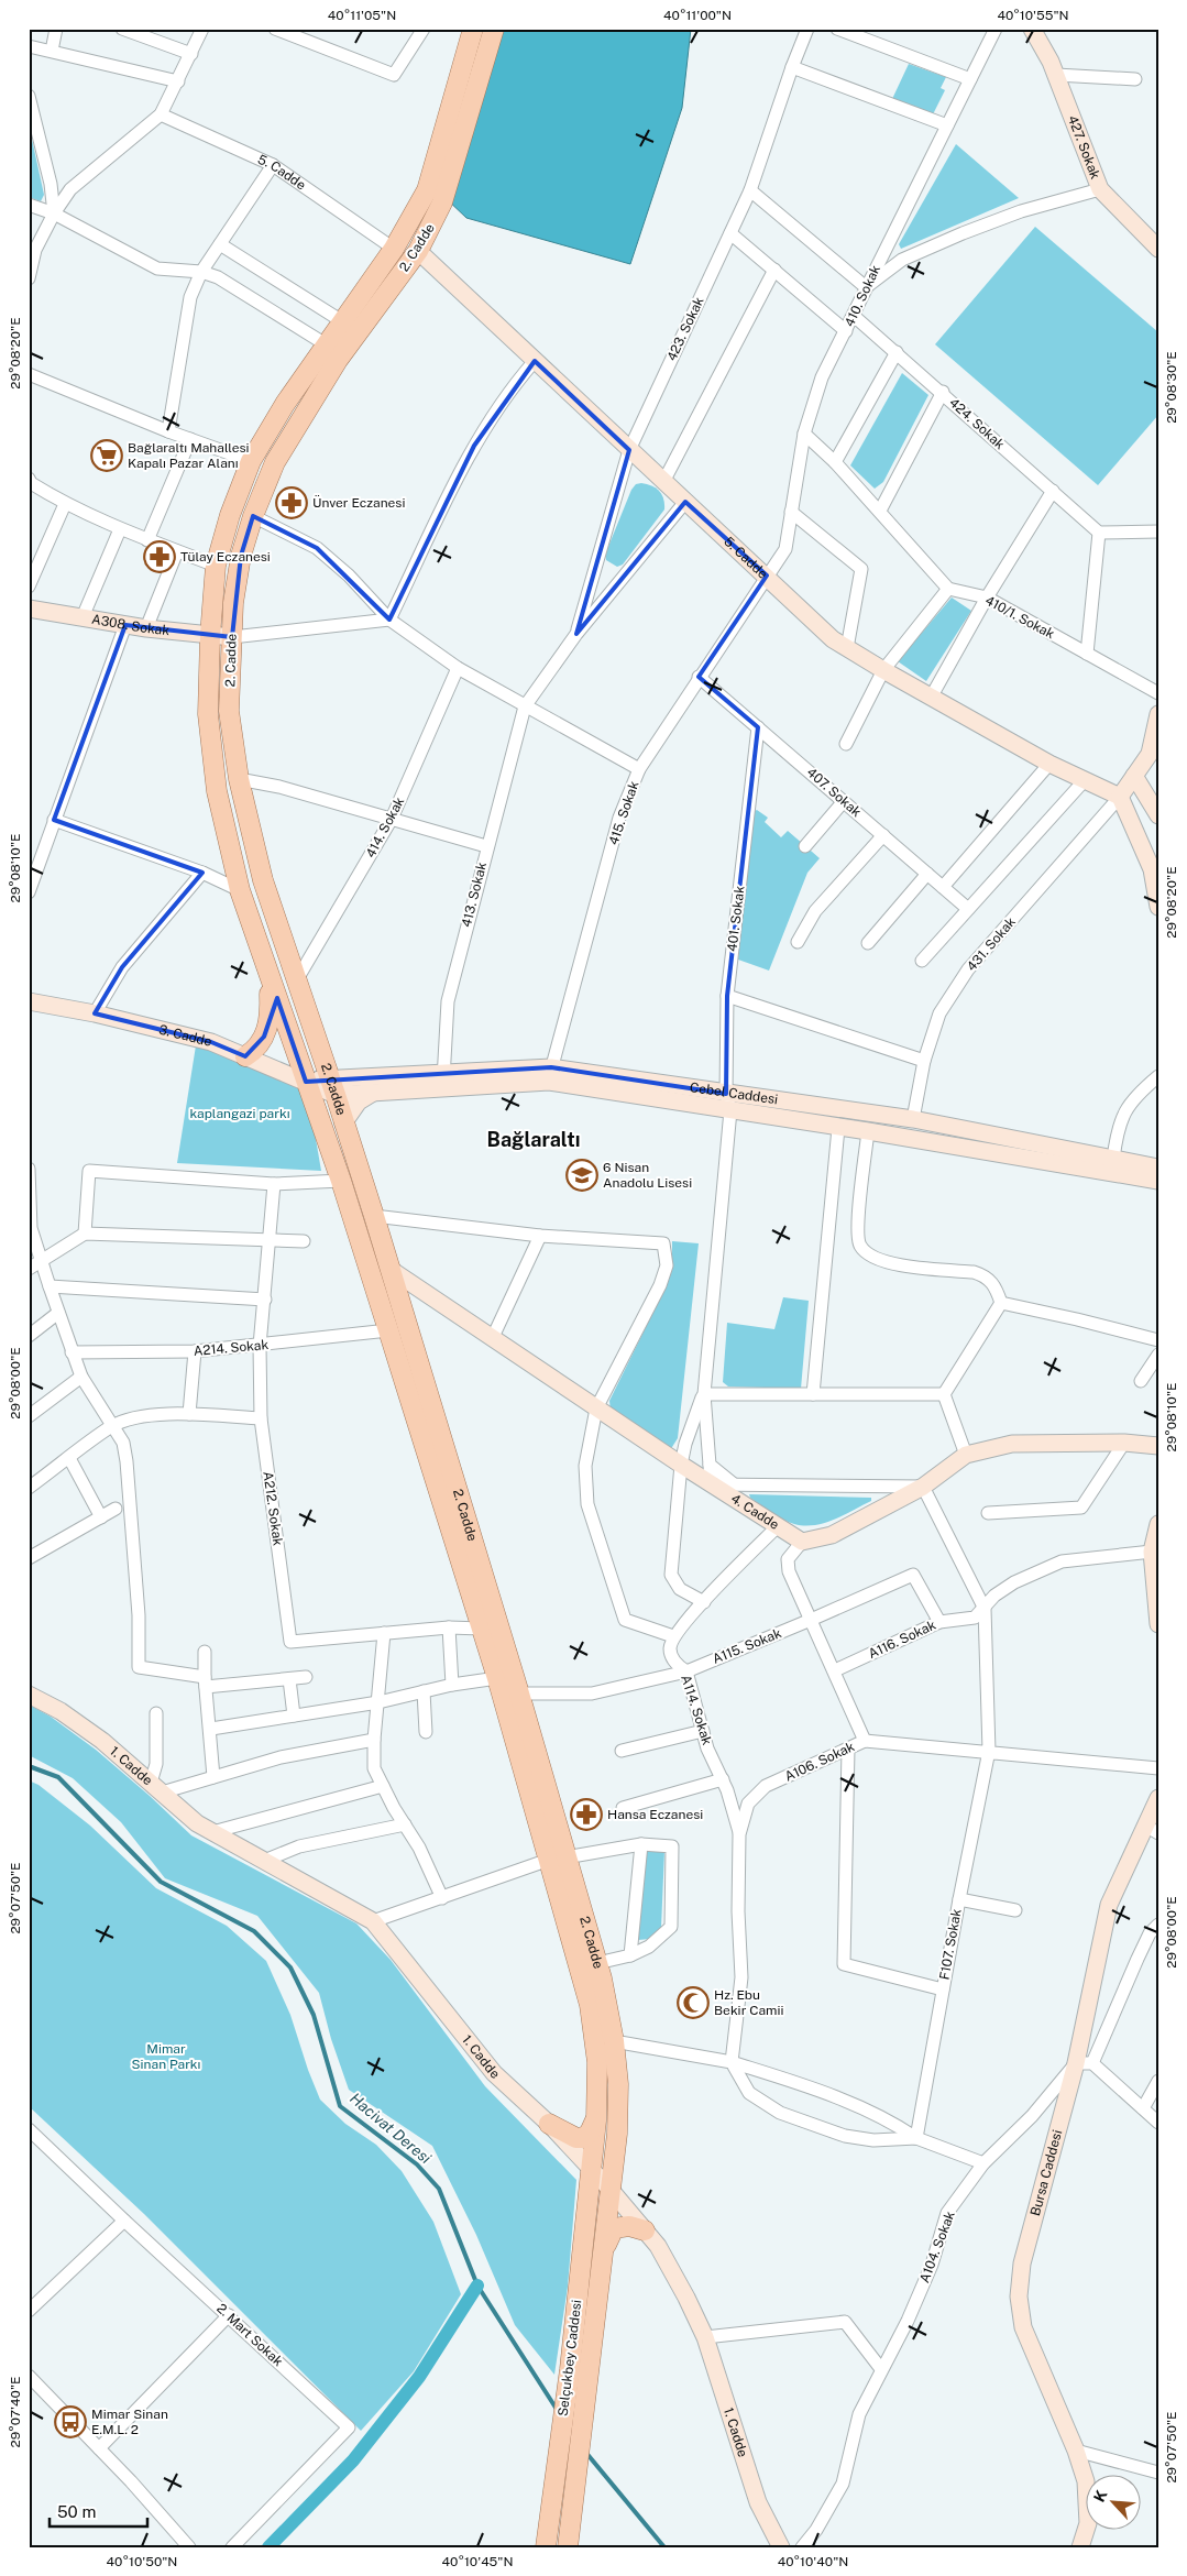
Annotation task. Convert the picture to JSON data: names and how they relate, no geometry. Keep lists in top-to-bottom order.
{
  "streets": {
    "main road": [
      "427. Sokak",
      "5. Cadde",
      "2. Cadde",
      "A308. Sokak",
      "3. Cadde",
      "Cebel Caddesi",
      "4. Cadde",
      "1. Cadde",
      "Bursa Caddesi",
      "Selçukbey Caddesi"
    ],
    "street": [
      "410. Sokak",
      "423. Sokak",
      "424. Sokak",
      "410/1. Sokak",
      "407. Sokak",
      "415. Sokak",
      "414. Sokak",
      "413. Sokak",
      "401. Sokak",
      "431. Sokak",
      "A214. Sokak",
      "A212. Sokak",
      "A116. Sokak",
      "A115. Sokak",
      "A114. Sokak",
      "A106. Sokak",
      "F107. Sokak",
      "A104. Sokak",
      "2. Mart Sokak"
    ]
  },
  "crossings": [
    ["5. Cadde", "2. Cadde"],
    ["5. Cadde", "410. Sokak"],
    ["5. Cadde", "423. Sokak"],
    ["5. Cadde", "415. Sokak"],
    ["5. Cadde", "431. Sokak"],
    ["2. Cadde", "A308. Sokak"],
    ["2. Cadde", "414. Sokak"],
    ["2. Cadde", "3. Cadde"],
    ["2. Cadde", "Cebel Caddesi"],
    ["2. Cadde", "A214. Sokak"],
    ["2. Cadde", "A212. Sokak"],
    ["2. Cadde", "4. Cadde"],
    ["2. Cadde", "A115. Sokak"],
    ["2. Cadde", "1. Cadde"],
    ["2. Cadde", "Selçukbey Caddesi"],
    ["410. Sokak", "424. Sokak"],
    ["410. Sokak", "415. Sokak"],
    ["407. Sokak", "415. Sokak"],
    ["407. Sokak", "401. Sokak"],
    ["415. Sokak", "Cebel Caddesi"],
    ["413. Sokak", "Cebel Caddesi"],
    ["401. Sokak", "Cebel Caddesi"],
    ["431. Sokak", "Cebel Caddesi"],
    ["3. Cadde", "Cebel Caddesi"],
    ["A214. Sokak", "A212. Sokak"],
    ["A116. Sokak", "A115. Sokak"],
    ["A116. Sokak", "F107. Sokak"],
    ["A115. Sokak", "A114. Sokak"],
    ["A114. Sokak", "A106. Sokak"],
    ["A106. Sokak", "F107. Sokak"],
    ["1. Cadde", "Selçukbey Caddesi"],
    ["Bursa Caddesi", "A104. Sokak"]
  ],
  "districts": ["Bağlaraltı"],
  "water": ["Hacivat Deresi"],
  "parks": ["kaplangazi parkı", "Mimar Sinan Parkı"],
  "places": {
    "supermarket": ["Bağlaraltı Mahallesi Kapalı Pazar Alanı"],
    "pharmacy": ["Ünver Eczanesi", "Tülay Eczanesi", "Hansa Eczanesi"],
    "school or university": ["6 Nisan Anadolu Lisesi"],
    "mosque": ["Hz. Ebu Bekir Camii"],
    "bus stop": ["Mimar Sinan E.M.L. 2"]
  },
  "scale_bar": "50 m",
  "north": "top left",
  "coordinates": [
    "40°11'05\"N",
    "40°11'00\"N",
    "40°10'55\"N",
    "29°08'20\"E",
    "29°08'30\"E",
    "29°08'10\"E",
    "29°08'00\"E",
    "29°07'50\"E",
    "29°07'40\"E",
    "40°10'50\"N",
    "40°10'45\"N",
    "40°10'40\"N"
  ]
}
